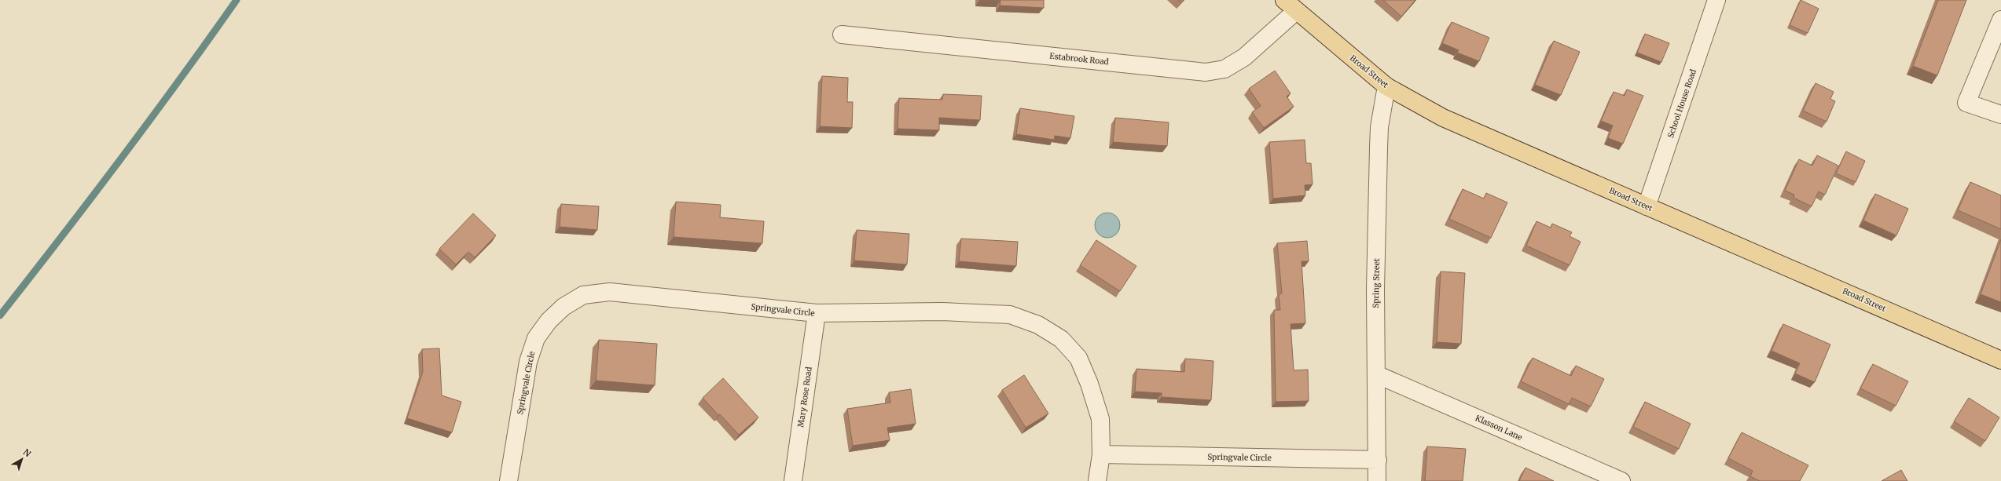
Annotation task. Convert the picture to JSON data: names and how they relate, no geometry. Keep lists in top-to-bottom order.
{
  "streets": {
    "main road": ["Broad Street"],
    "street": [
      "Estabrook Road",
      "School House Road",
      "Spring Street",
      "Springvale Circle",
      "Mary Rose Road",
      "Klasson Lane"
    ]
  },
  "crossings": [
    ["Estabrook Road", "Broad Street"],
    ["Broad Street", "School House Road"],
    ["Broad Street", "Spring Street"],
    ["Spring Street", "Springvale Circle"],
    ["Spring Street", "Klasson Lane"],
    ["Springvale Circle", "Mary Rose Road"]
  ],
  "north": "top right"
}
